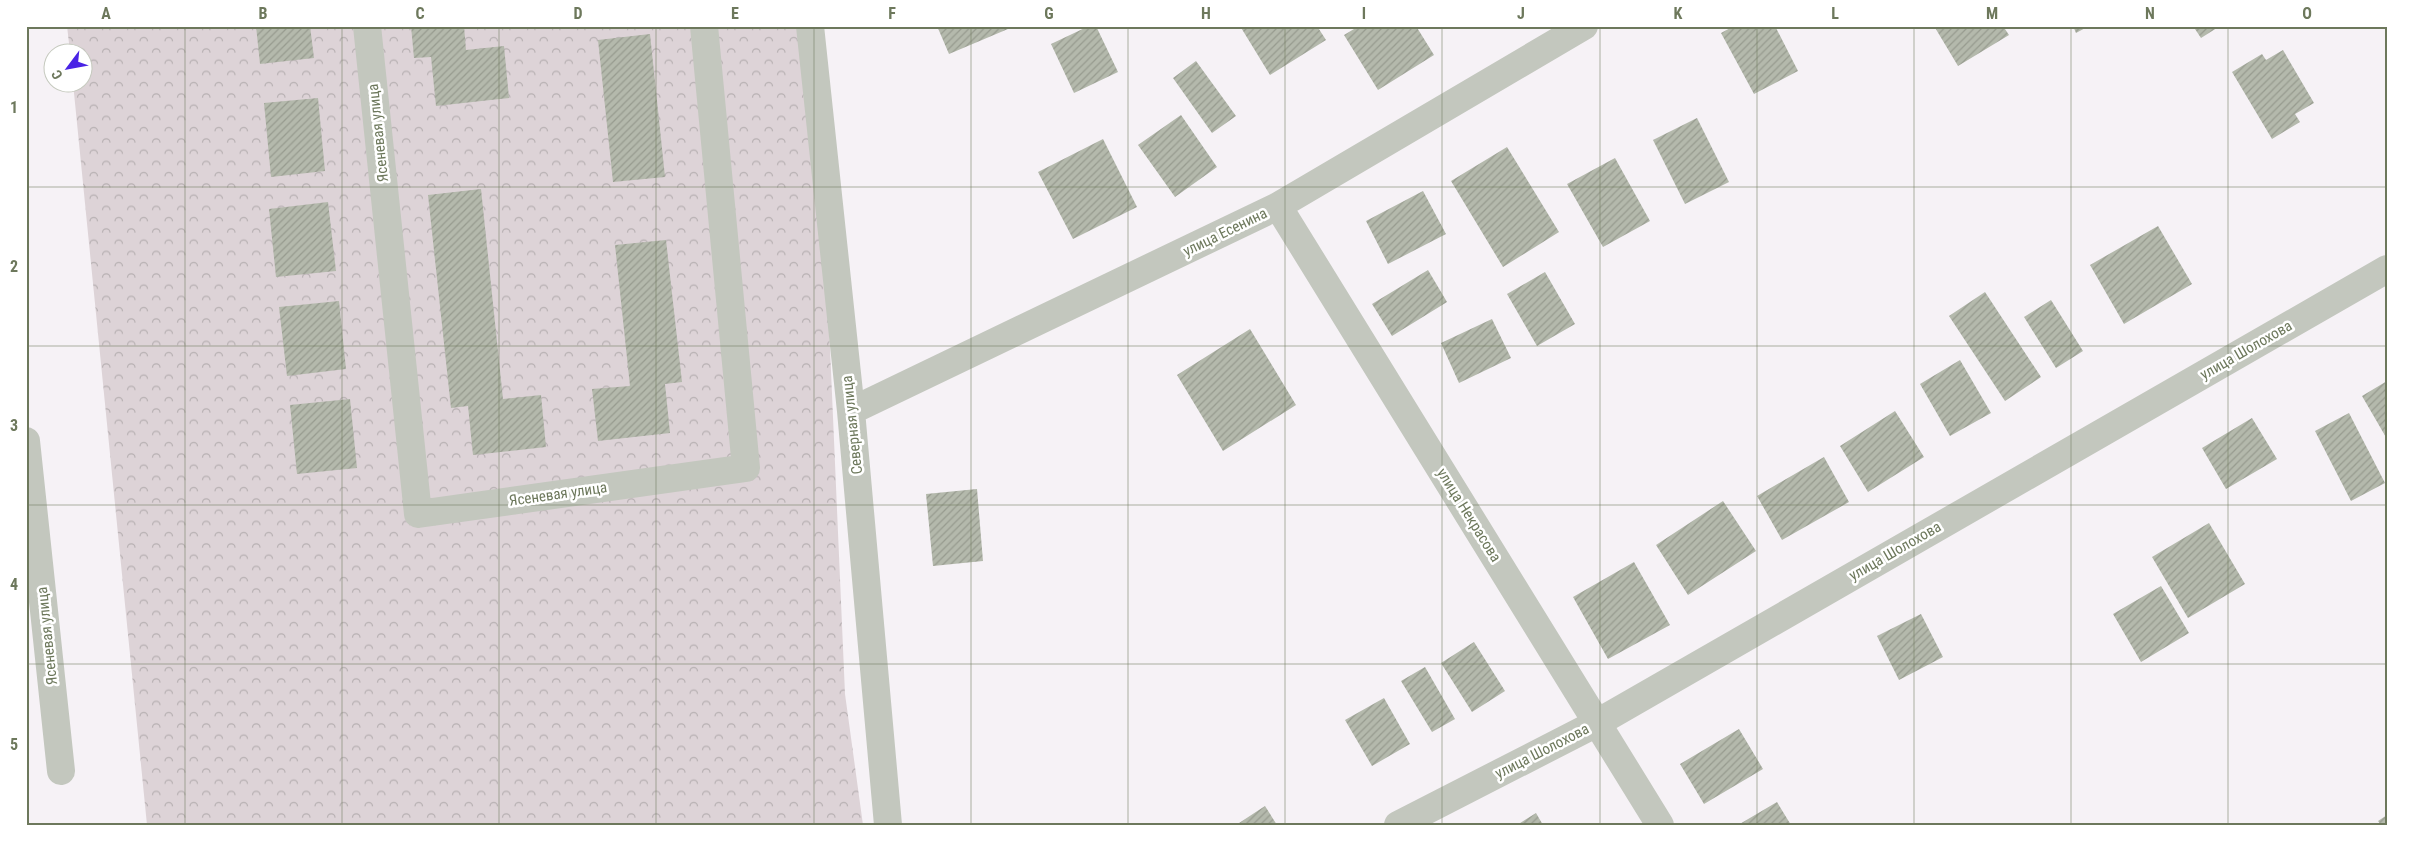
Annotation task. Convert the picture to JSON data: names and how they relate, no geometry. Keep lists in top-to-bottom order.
{
  "streets": {
    "street": [
      "Ясеневая улица",
      "улица Есенина",
      "улица Шолохова",
      "Северная улица",
      "улица Некрасова"
    ]
  },
  "crossings": [
    ["улица Есенина", "Северная улица"],
    ["улица Есенина", "улица Некрасова"],
    ["улица Шолохова", "улица Некрасова"]
  ],
  "north": "bottom left",
  "grid": {
    "columns": [
      "A",
      "B",
      "C",
      "D",
      "E",
      "F",
      "G",
      "H",
      "I",
      "J",
      "K",
      "L",
      "M",
      "N",
      "O"
    ],
    "rows": [
      "1",
      "2",
      "3",
      "4",
      "5"
    ]
  }
}
